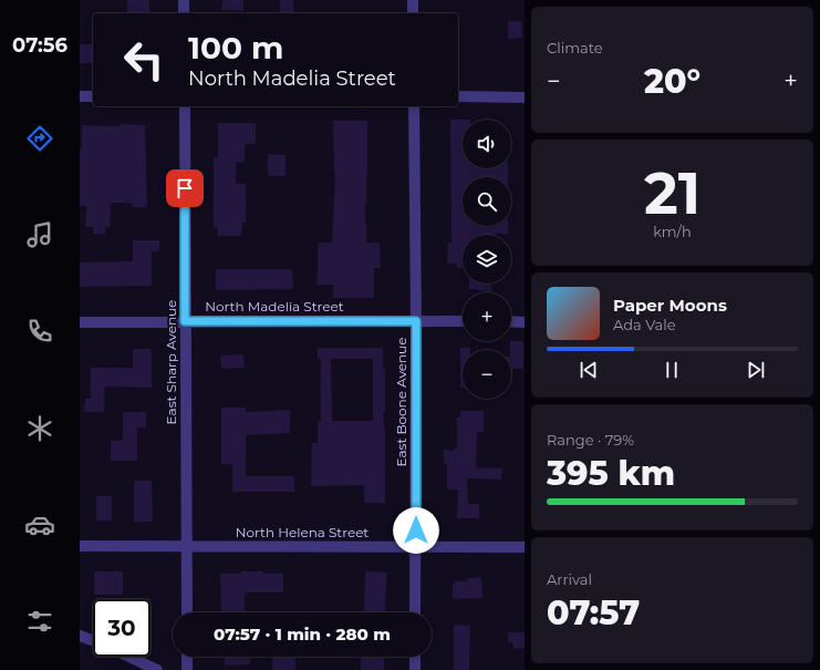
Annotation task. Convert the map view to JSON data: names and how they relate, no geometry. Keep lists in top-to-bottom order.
{
  "streets": {
    "street": [
      "North Madelia Street",
      "East Sharp Avenue",
      "East Boone Avenue",
      "North Helena Street"
    ]
  },
  "crossings": [
    ["North Madelia Street", "East Sharp Avenue"],
    ["North Madelia Street", "East Boone Avenue"],
    ["East Sharp Avenue", "North Helena Street"],
    ["East Boone Avenue", "North Helena Street"]
  ],
  "page": {
    "tabs": "07:56",
    "tile": [
      "Climate",
      ["21", "km/h"],
      ["Range · 79%", "395 km"],
      ["Arrival", "07:57"]
    ],
    "turn": ["100 m", "North Madelia Street"],
    "heat": ["−", "20°", "+"],
    "map_buttons": ["+", "−"],
    "song": ["Paper Moons", "Ada Vale"],
    "limit": "30",
    "trip": "07:57 · 1 min · 280 m"
  }
}
